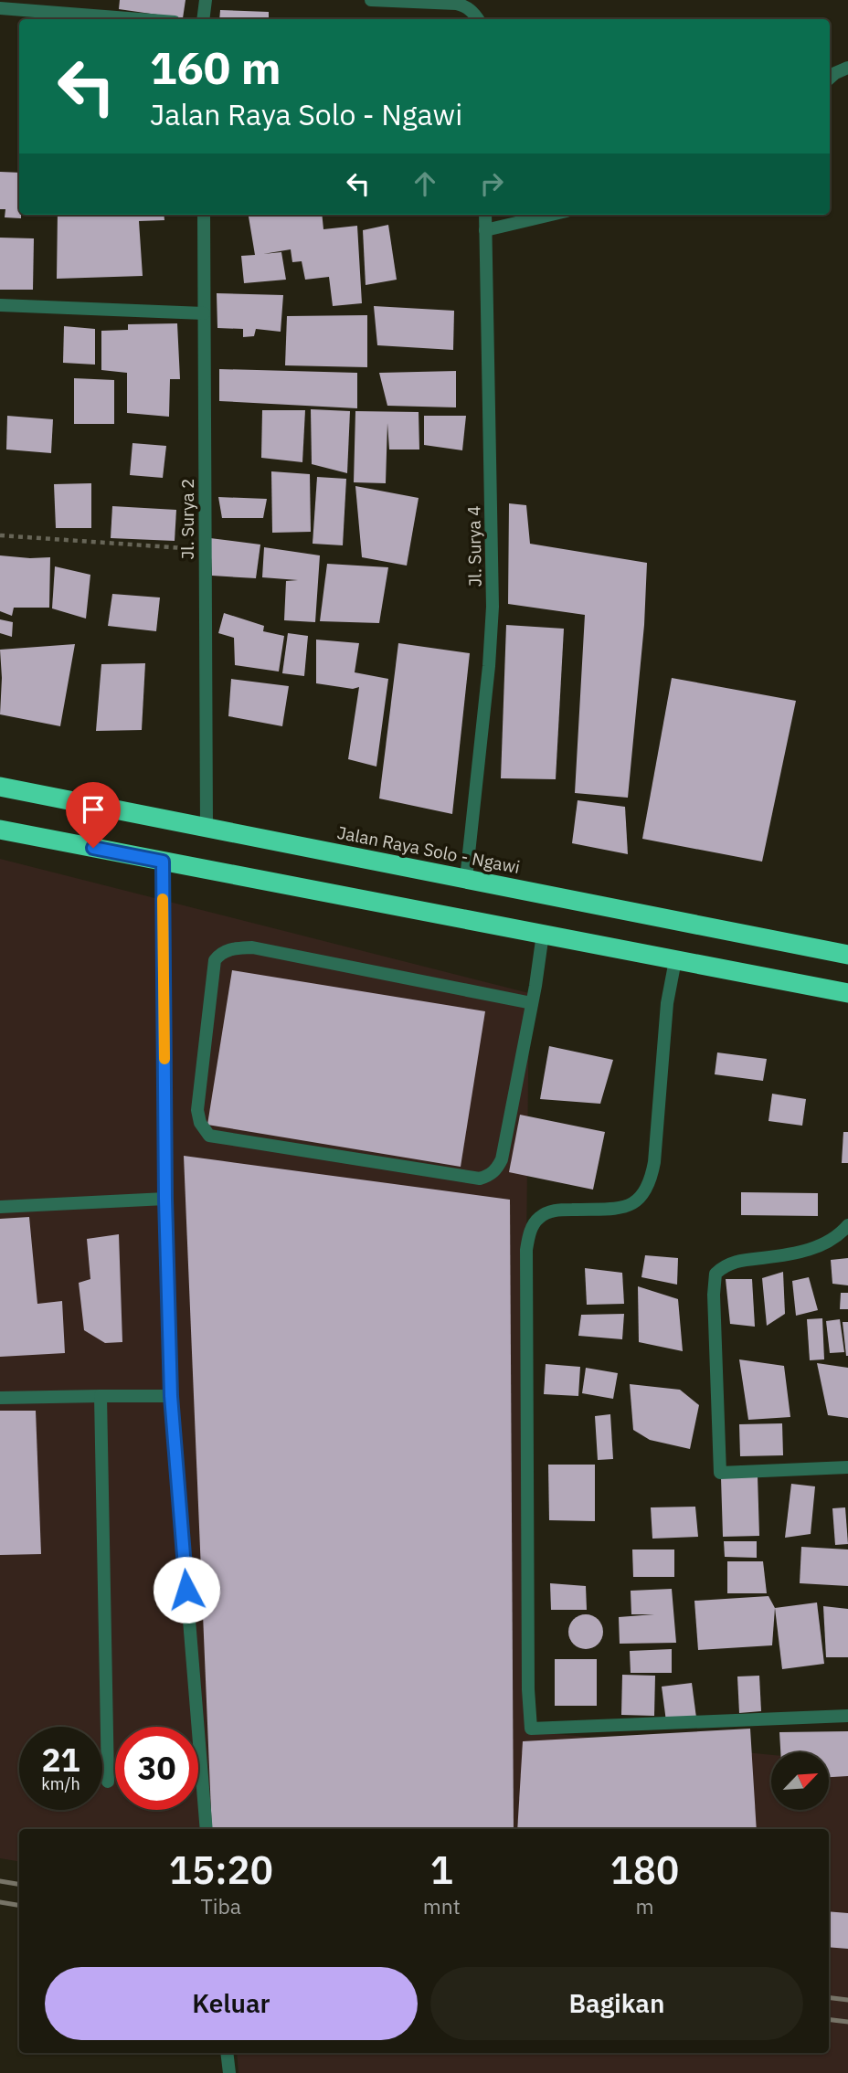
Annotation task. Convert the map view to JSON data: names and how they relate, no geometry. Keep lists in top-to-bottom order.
{
  "streets": {
    "highway": ["Jalan Raya Solo - Ngawi"],
    "street": ["Jl. Surya 2", "Jl. Surya 4"]
  },
  "crossings": [
    ["Jl. Surya 2", "Jalan Raya Solo - Ngawi"],
    ["Jl. Surya 4", "Jalan Raya Solo - Ngawi"]
  ],
  "north": "top right",
  "page": {
    "turn": ["160 m", "Jalan Raya Solo - Ngawi"],
    "speed": "21 km/h",
    "limit": "30",
    "eta": [
      "15:20",
      "Tiba",
      "1",
      "mnt",
      "180",
      "m"
    ],
    "buttons": ["Keluar", "Bagikan"]
  }
}
